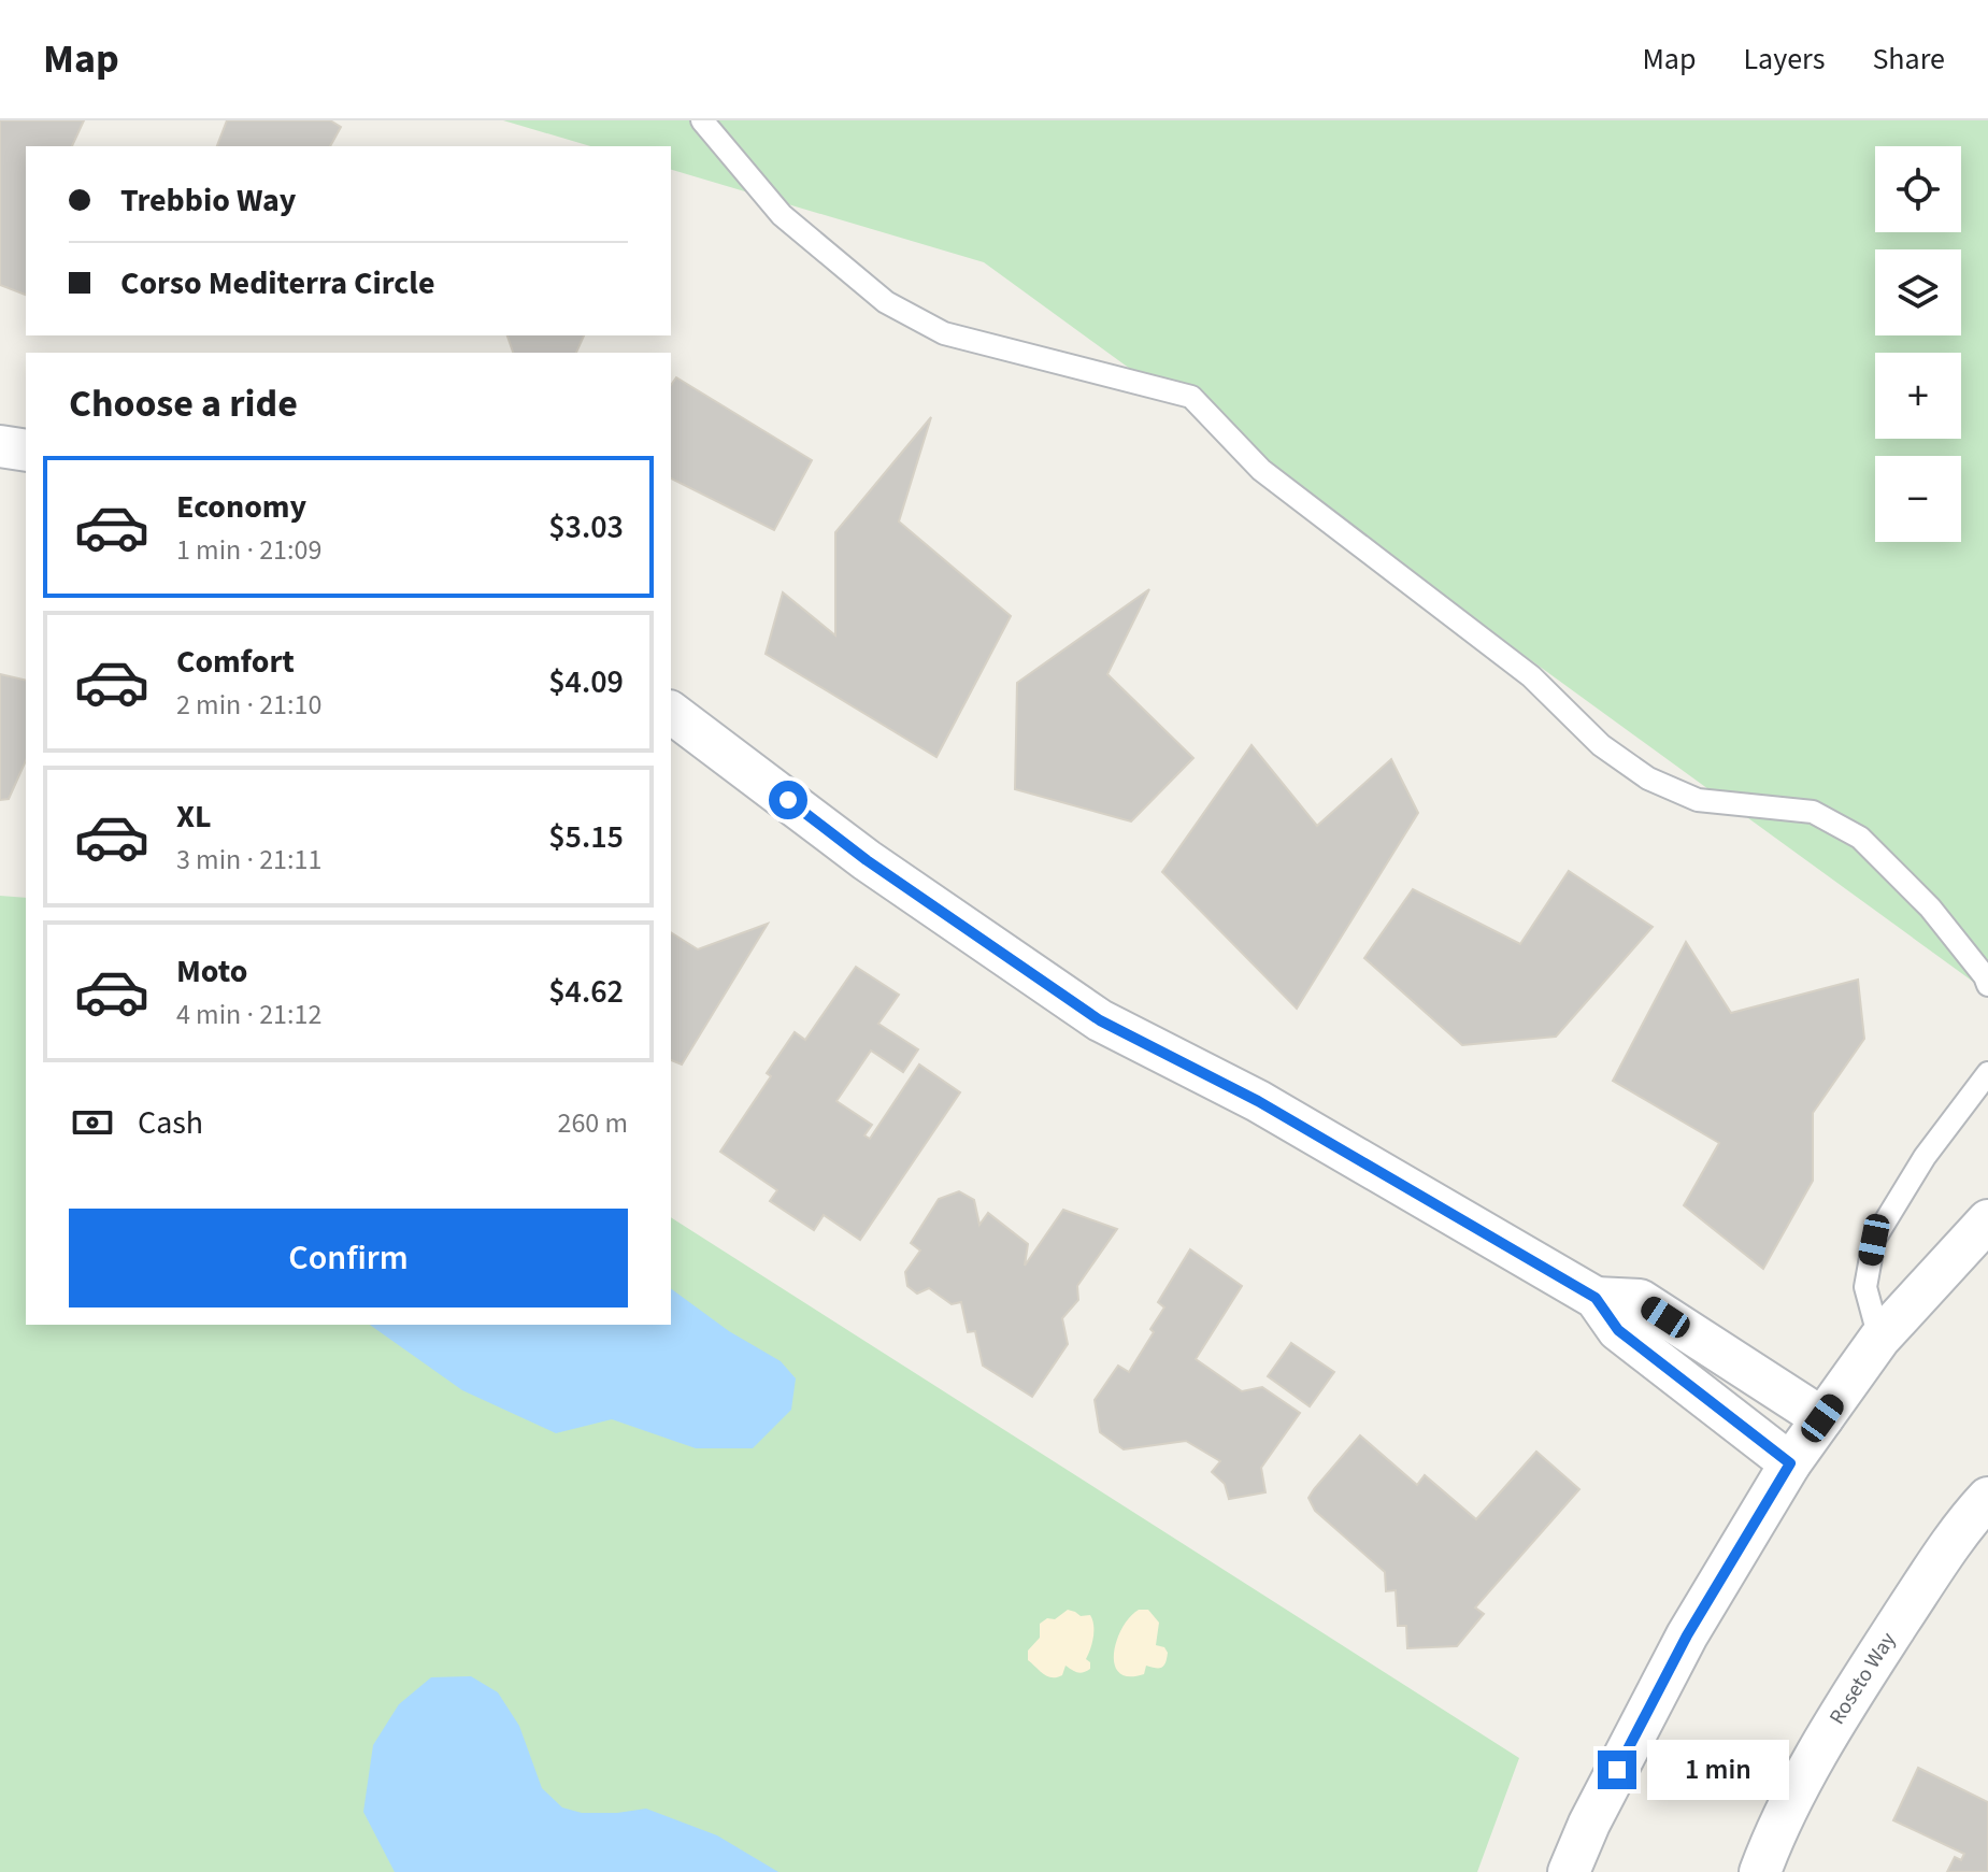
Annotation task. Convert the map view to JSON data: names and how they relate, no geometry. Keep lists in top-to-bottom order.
{
  "streets": {
    "street": ["Roseto Way"]
  },
  "page": {
    "header": "Map",
    "nav": ["Map", "Layers", "Share"],
    "map_buttons": ["+", "−"],
    "banner": ["Trebbio Way", "Corso Mediterra Circle"],
    "heading": "Choose a ride",
    "list": [
      {
        "name": "Economy",
        "note": "1 min · 21:09",
        "value": "$3.03"
      },
      {
        "name": "Comfort",
        "note": "2 min · 21:10",
        "value": "$4.09"
      },
      {
        "name": "XL",
        "note": "3 min · 21:11",
        "value": "$5.15"
      },
      {
        "name": "Moto",
        "note": "4 min · 21:12",
        "value": "$4.62"
      }
    ],
    "pay": ["Cash", "260 m"],
    "buttons": "Confirm",
    "bubble": "1 min"
  }
}
